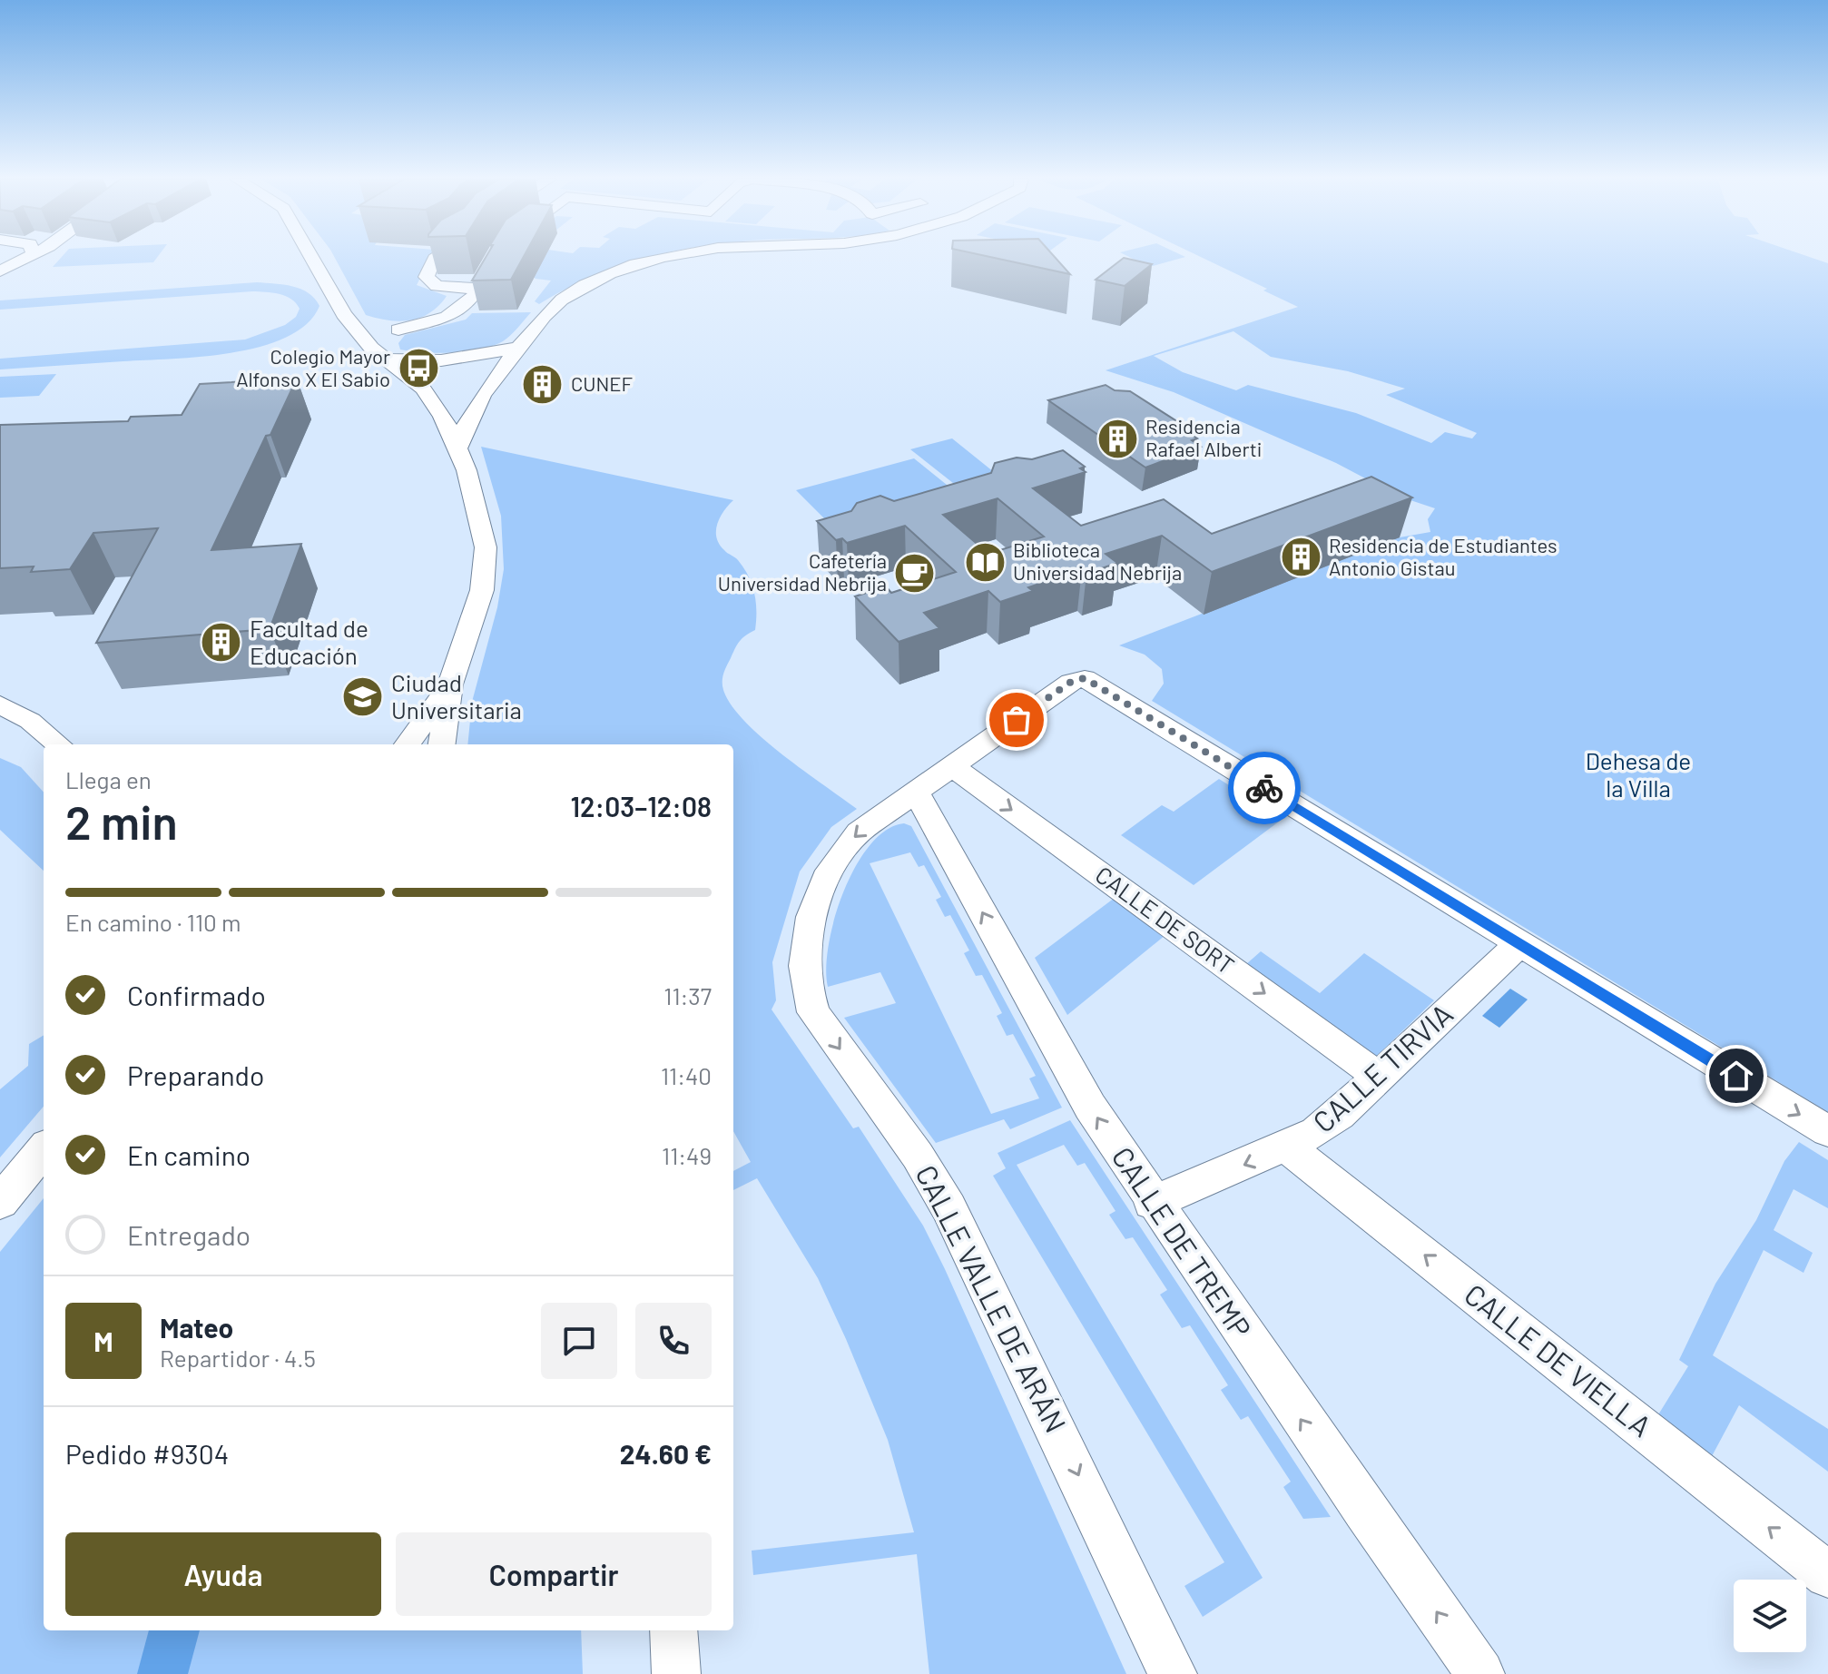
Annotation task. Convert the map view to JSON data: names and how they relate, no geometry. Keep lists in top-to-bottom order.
{
  "streets": {
    "street": [
      "CALLE DE SORT",
      "CALLE TIRVIA",
      "CALLE DE TREMP",
      "CALLE VALLE DE ARÁN",
      "CALLE DE VIELLA"
    ]
  },
  "crossings": [
    ["CALLE DE SORT", "CALLE TIRVIA"],
    ["CALLE DE SORT", "CALLE VALLE DE ARÁN"],
    ["CALLE TIRVIA", "CALLE DE TREMP"],
    ["CALLE TIRVIA", "CALLE VALLE DE ARÁN"],
    ["CALLE TIRVIA", "CALLE DE VIELLA"],
    ["CALLE DE TREMP", "CALLE VALLE DE ARÁN"]
  ],
  "one_way": [
    "CALLE DE SORT",
    "CALLE DE TREMP",
    "CALLE VALLE DE ARÁN",
    "CALLE DE VIELLA"
  ],
  "parks": ["Dehesa de la Villa"],
  "places": {
    "bus stop": ["Colegio Mayor Alfonso X El Sabio"],
    "building": [
      "CUNEF",
      "Residencia Rafael Alberti",
      "Residencia de Estudiantes Antonio Gistau",
      "Facultad de Educación"
    ],
    "library": ["Biblioteca Universidad Nebrija"],
    "cafe": ["Cafetería Universidad Nebrija"],
    "school or university": ["Ciudad Universitaria"]
  },
  "page": {
    "heading": ["2 min", "Llega en", "12:03–12:08"],
    "panel": [
      "Mateo",
      "Repartidor · 4.5",
      "Pedido #9304",
      "24.60 €"
    ],
    "bar": "En camino · 110 m",
    "list": [
      ["Confirmado", "11:37"],
      ["Preparando", "11:40"],
      ["En camino", "11:49"],
      "Entregado"
    ],
    "round": "M",
    "buttons": ["Ayuda", "Compartir"]
  }
}
